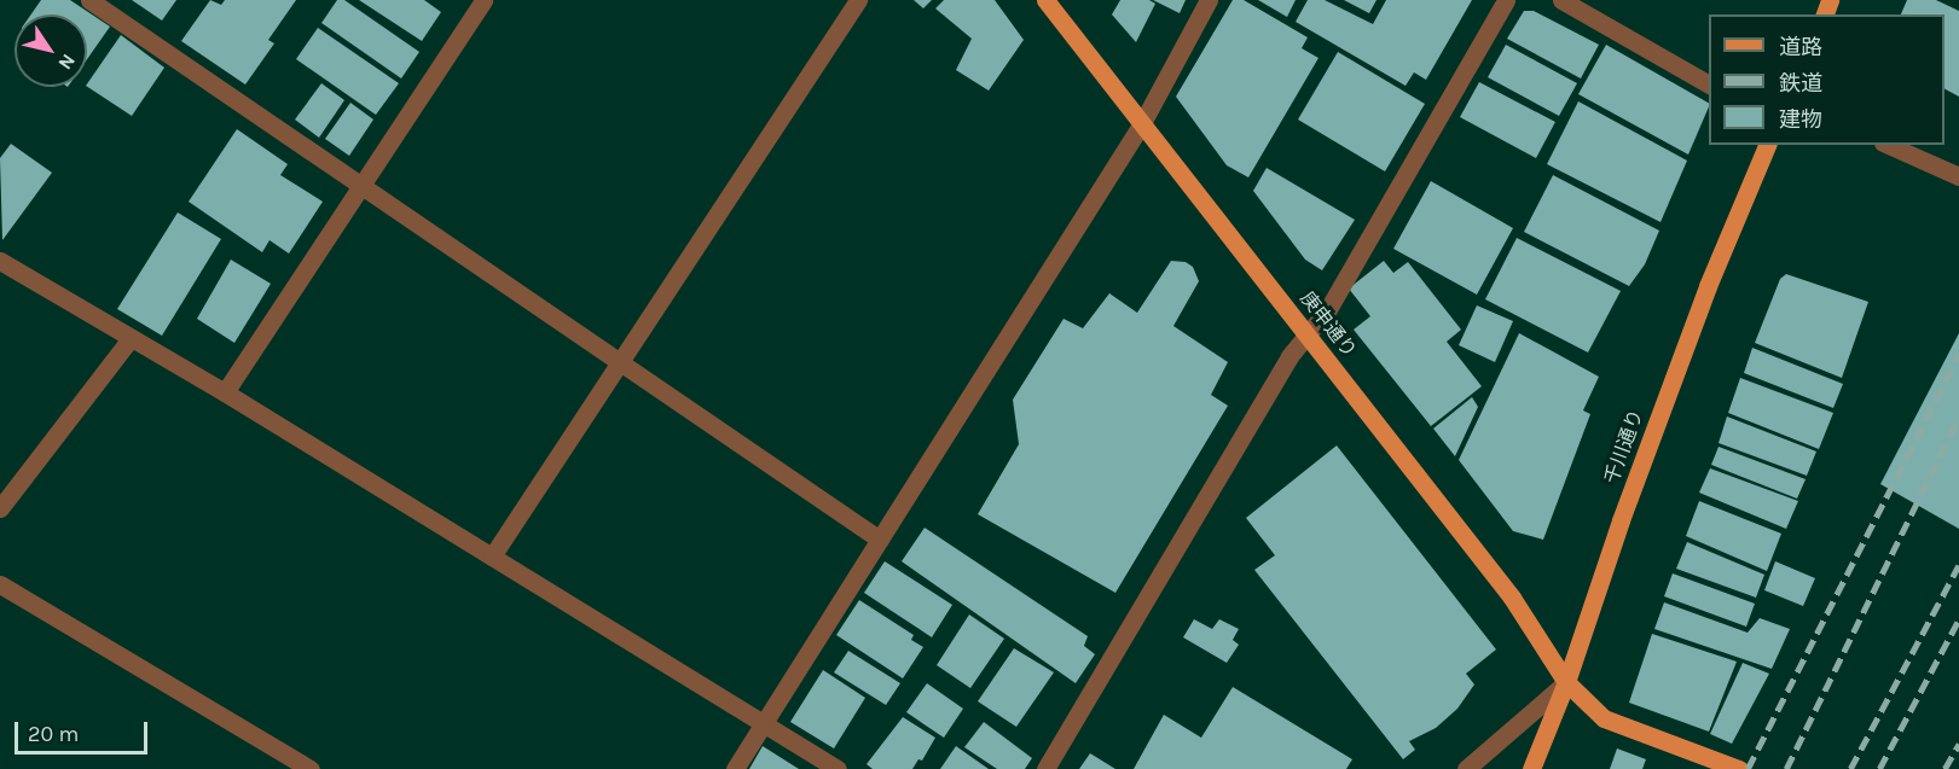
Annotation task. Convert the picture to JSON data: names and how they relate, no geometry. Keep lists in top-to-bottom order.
{
  "streets": {
    "main road": ["庚申通り", "千川通り"]
  },
  "crossings": [
    ["庚申通り", "千川通り"]
  ],
  "legend": ["道路", "鉄道", "建物"],
  "scale_bar": "20 m",
  "north": "bottom right"
}
